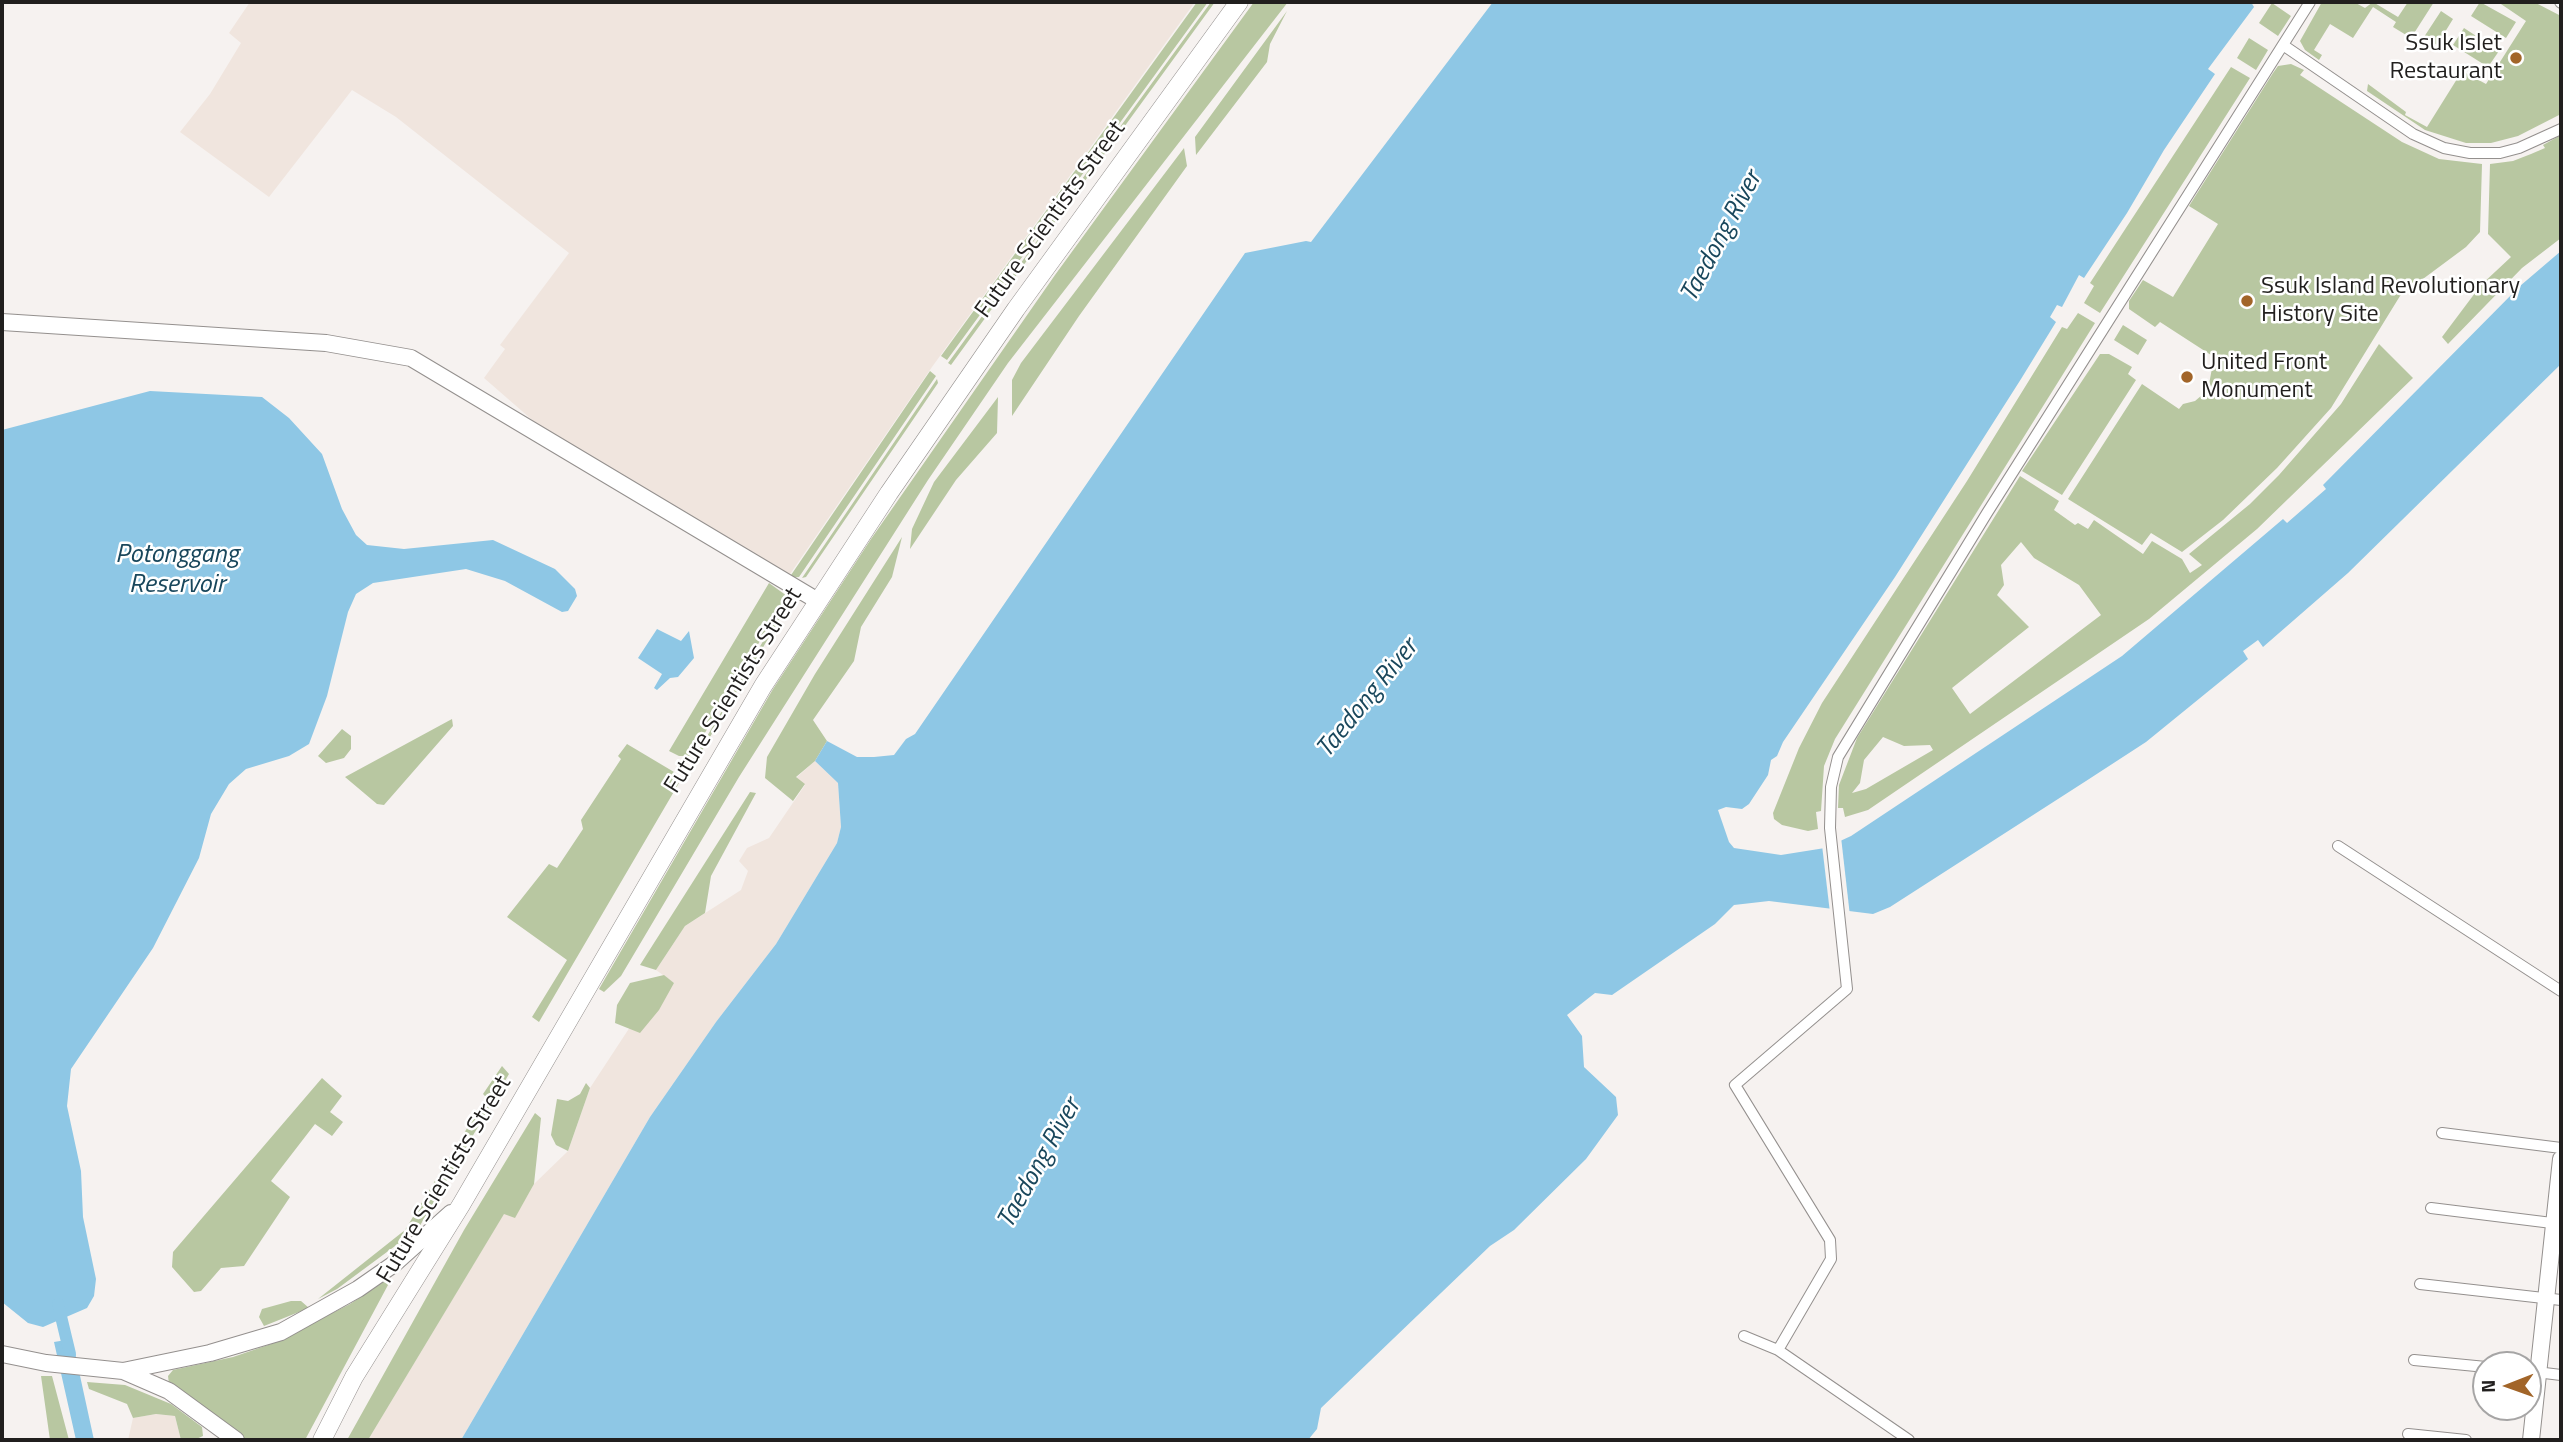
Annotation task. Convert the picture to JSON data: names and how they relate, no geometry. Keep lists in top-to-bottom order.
{
  "streets": {
    "main road": ["Future Scientists Street"]
  },
  "water": ["Taedong River", "Potonggang Reservoir"],
  "places": ["Ssuk Islet Restaurant", "Ssuk Island Revolutionary History Site", "United Front Monument"],
  "north": "left"
}
